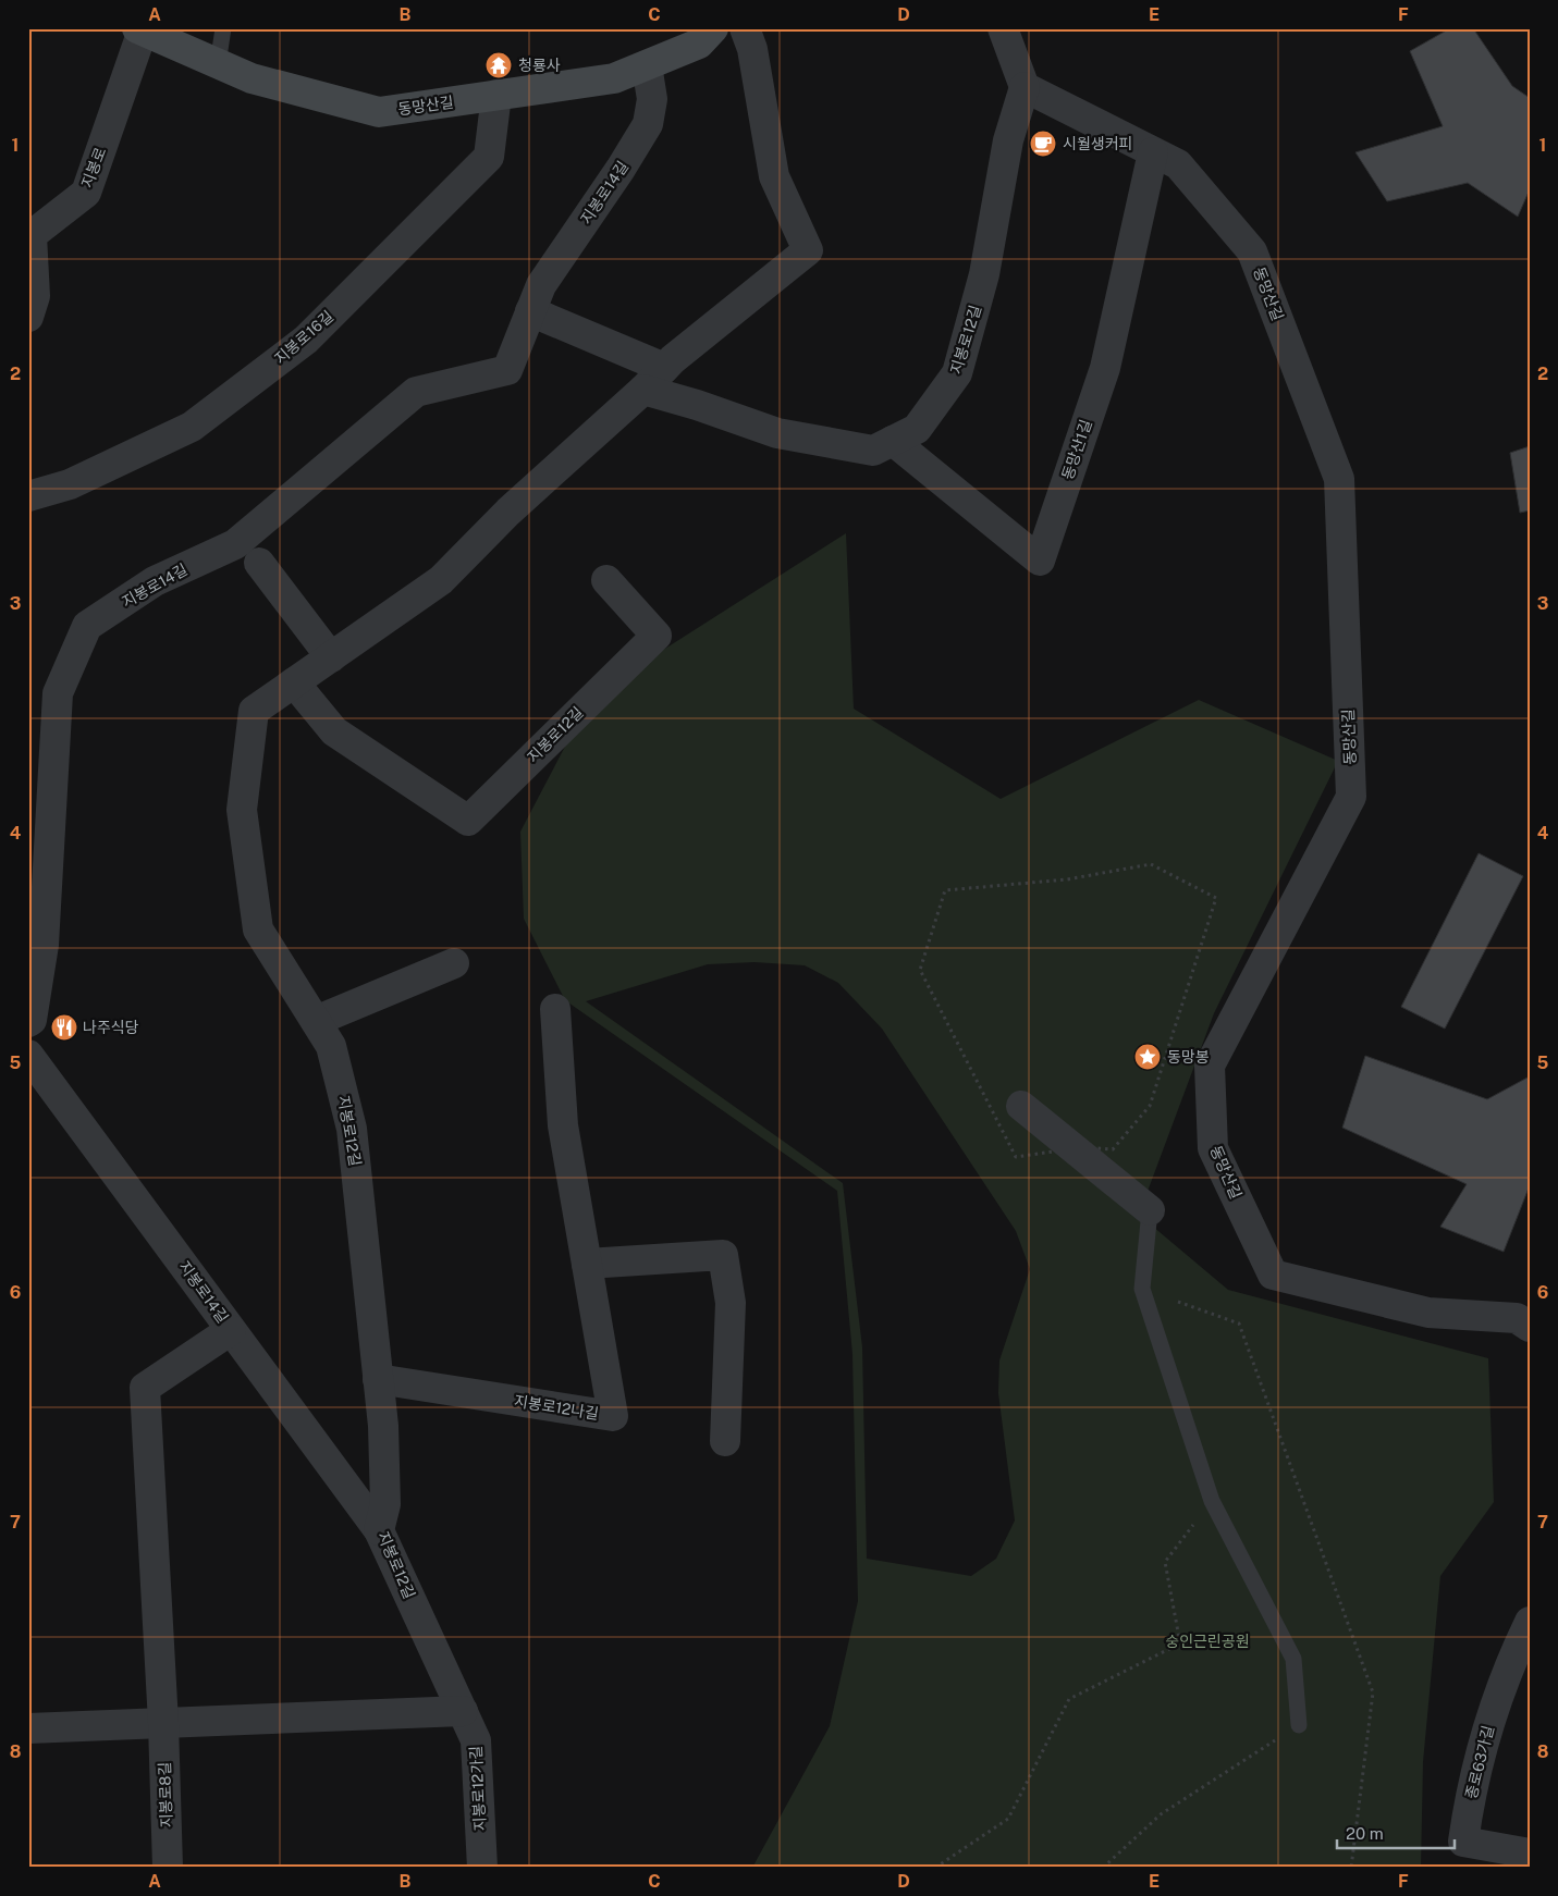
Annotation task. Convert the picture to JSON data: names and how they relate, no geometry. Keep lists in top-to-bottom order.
{
  "streets": {
    "street": [
      "동망산길",
      "지봉로",
      "지봉로14길",
      "지봉로16길",
      "지봉로12길",
      "동망산1길",
      "지봉로12나길",
      "종로63가길",
      "지봉로12가길",
      "지봉로8길"
    ]
  },
  "crossings": [
    ["동망산길", "지봉로"],
    ["동망산길", "지봉로14길"],
    ["동망산길", "지봉로16길"],
    ["동망산길", "지봉로12길"],
    ["동망산길", "동망산1길"],
    ["지봉로14길", "지봉로12길"],
    ["지봉로12길", "동망산1길"],
    ["지봉로12길", "지봉로12나길"],
    ["지봉로12길", "지봉로12가길"]
  ],
  "parks": ["숭인근린공원"],
  "places": {
    "temple": ["청룡사"],
    "cafe": ["시월생커피"],
    "restaurant": ["나주식당"],
    "place": ["동망봉"]
  },
  "scale_bar": "20 m",
  "grid": {
    "columns": [
      "A",
      "B",
      "C",
      "D",
      "E",
      "F"
    ],
    "rows": [
      "1",
      "2",
      "3",
      "4",
      "5",
      "6",
      "7",
      "8"
    ]
  }
}
